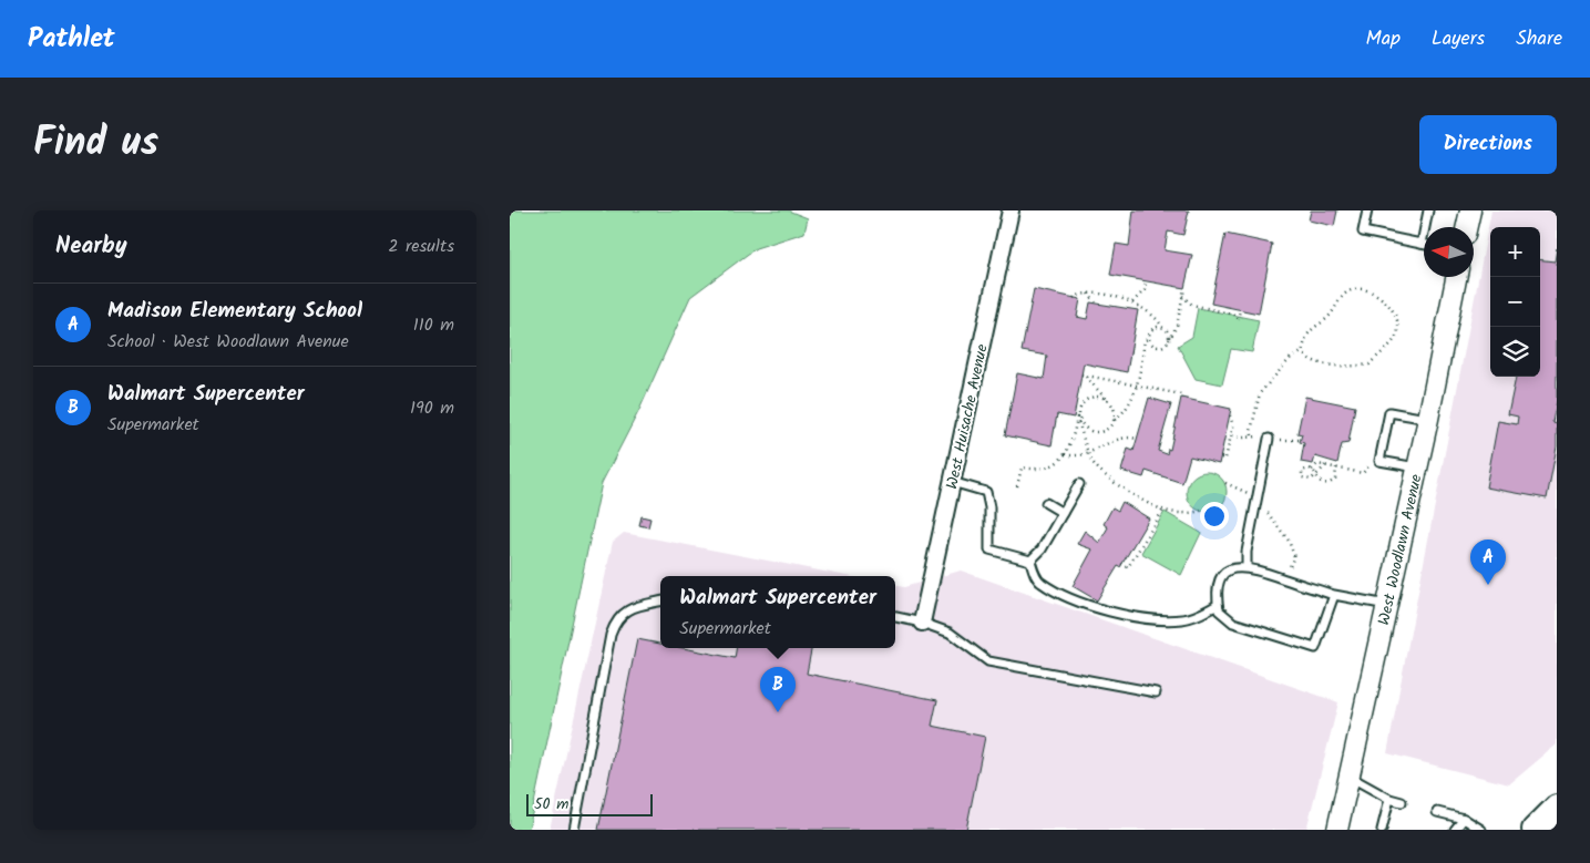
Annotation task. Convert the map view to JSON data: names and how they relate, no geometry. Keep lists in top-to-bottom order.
{
  "streets": {
    "street": ["West Huisache Avenue", "West Woodlawn Avenue"]
  },
  "scale_bar": "50 m",
  "north": "left",
  "page": {
    "header": "Pathlet",
    "nav": ["Map", "Layers", "Share"],
    "title": "Find us",
    "buttons": "Directions",
    "heading": ["Nearby", "2 results"],
    "map_buttons": ["+", "−"],
    "list": [
      {
        "mark": "A",
        "name": "Madison Elementary School",
        "note": "School · West Woodlawn Avenue",
        "value": "110 m"
      },
      {
        "mark": "B",
        "name": "Walmart Supercenter",
        "note": "Supermarket",
        "value": "190 m"
      }
    ],
    "pins": ["A", "B"],
    "popup": ["Walmart Supercenter", "Supermarket"],
    "scale": "50 m"
  }
}
